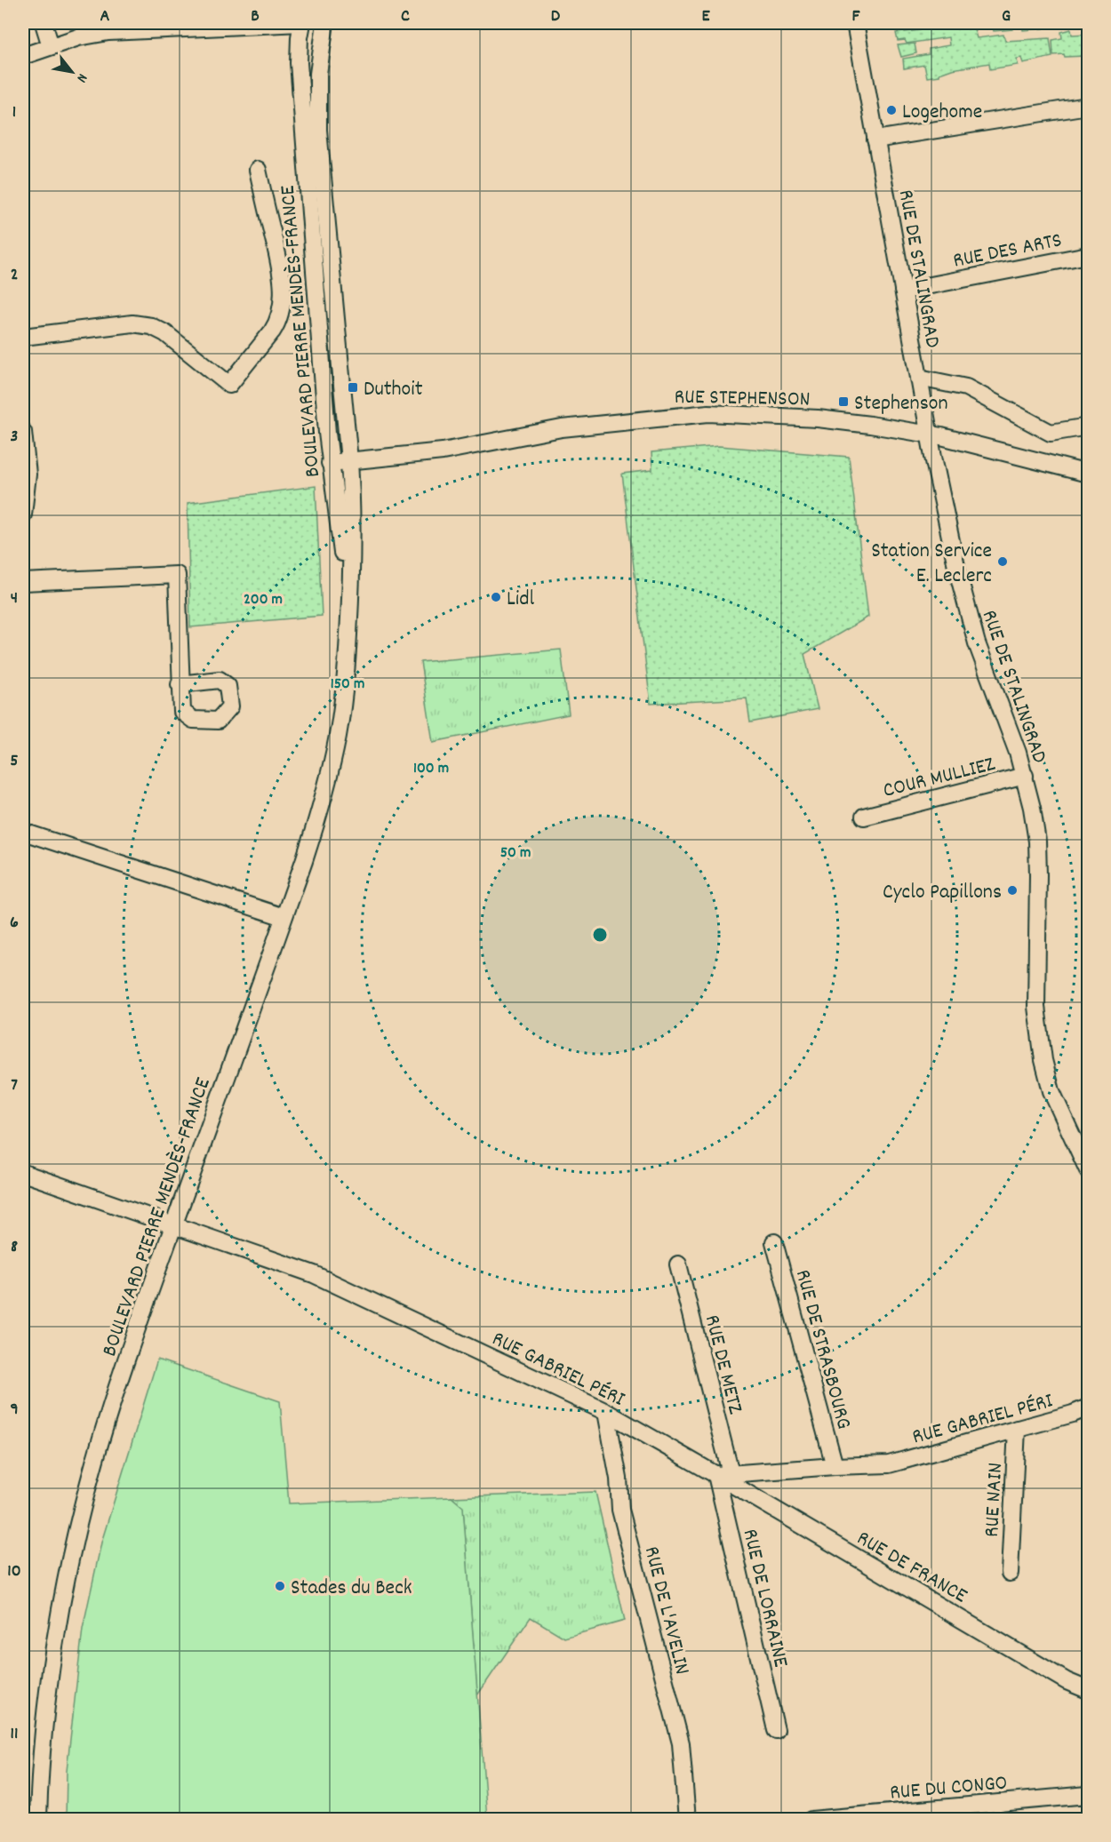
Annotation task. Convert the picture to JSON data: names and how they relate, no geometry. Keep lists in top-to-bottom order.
{
  "streets": {
    "street": [
      "RUE DES ARTS",
      "RUE DE STALINGRAD",
      "BOULEVARD PIERRE MENDÈS-FRANCE",
      "RUE STEPHENSON",
      "COUR MULLIEZ",
      "RUE DE STRASBOURG",
      "RUE DE METZ",
      "RUE GABRIEL PÉRI",
      "RUE NAIN",
      "RUE DE FRANCE",
      "RUE DE LORRAINE",
      "RUE DE L'AVELIN",
      "RUE DU CONGO"
    ]
  },
  "crossings": [
    ["RUE DES ARTS", "RUE DE STALINGRAD"],
    ["RUE DE STALINGRAD", "RUE STEPHENSON"],
    ["RUE DE STALINGRAD", "COUR MULLIEZ"],
    ["BOULEVARD PIERRE MENDÈS-FRANCE", "RUE STEPHENSON"],
    ["BOULEVARD PIERRE MENDÈS-FRANCE", "RUE GABRIEL PÉRI"],
    ["RUE DE STRASBOURG", "RUE GABRIEL PÉRI"],
    ["RUE DE METZ", "RUE GABRIEL PÉRI"],
    ["RUE DE METZ", "RUE DE FRANCE"],
    ["RUE DE METZ", "RUE DE LORRAINE"],
    ["RUE GABRIEL PÉRI", "RUE NAIN"],
    ["RUE GABRIEL PÉRI", "RUE DE FRANCE"],
    ["RUE GABRIEL PÉRI", "RUE DE LORRAINE"],
    ["RUE GABRIEL PÉRI", "RUE DE L'AVELIN"],
    ["RUE DE FRANCE", "RUE DE LORRAINE"]
  ],
  "places": {
    "other": [
      "Logehome",
      "Station Service E. Leclerc",
      "Lidl",
      "Cyclo Papillons",
      "Stades du Beck"
    ],
    "transit": ["Duthoit", "Stephenson"]
  },
  "north": "bottom right",
  "grid": {
    "columns": [
      "A",
      "B",
      "C",
      "D",
      "E",
      "F",
      "G"
    ],
    "rows": [
      "1",
      "2",
      "3",
      "4",
      "5",
      "6",
      "7",
      "8",
      "9",
      "10",
      "11"
    ]
  },
  "rings": [
    "200 m",
    "150 m",
    "100 m",
    "50 m"
  ]
}
